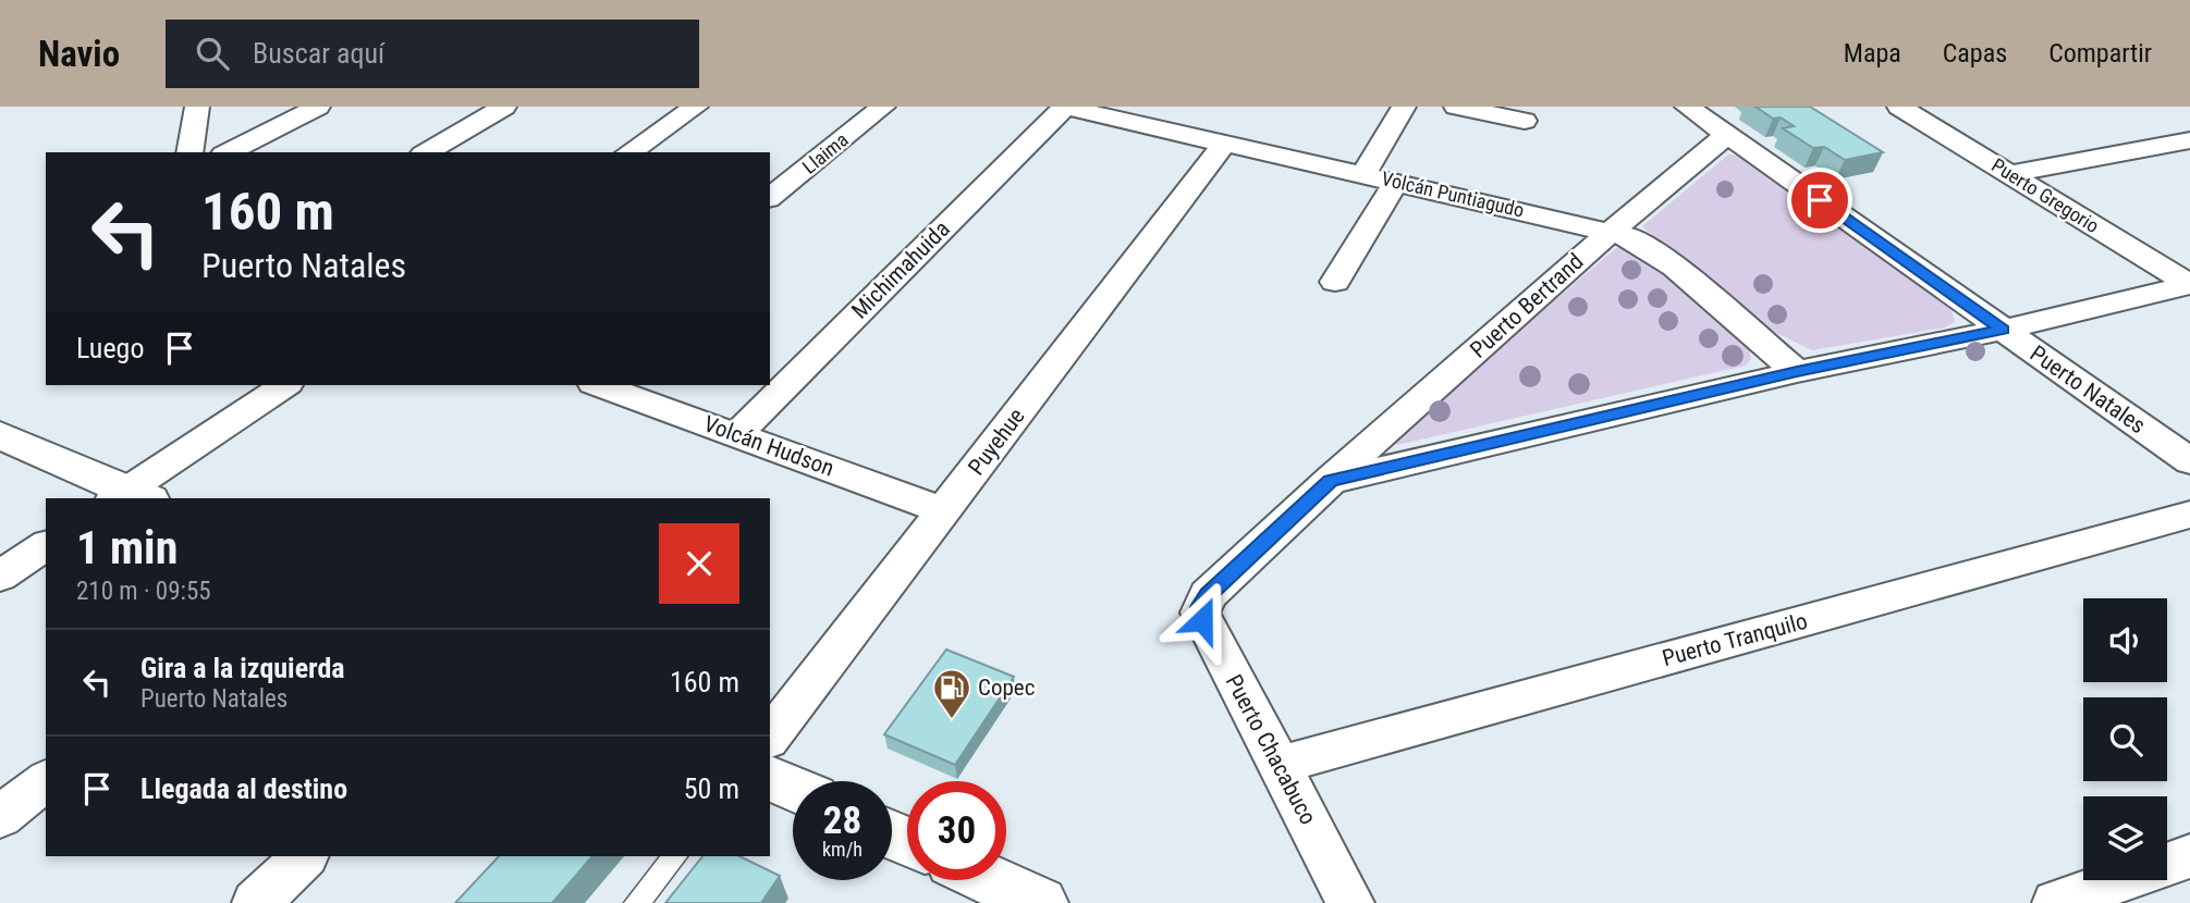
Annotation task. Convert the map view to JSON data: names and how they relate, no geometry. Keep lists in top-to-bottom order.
{
  "streets": {
    "street": [
      "Llaima",
      "Volcán Puntiagudo",
      "Puerto Gregorio",
      "Michimahuida",
      "Puerto Bertrand",
      "Puerto Natales",
      "Puyehue",
      "Volcán Hudson",
      "Puerto Tranquilo",
      "Puerto Chacabuco"
    ]
  },
  "crossings": [
    ["Volcán Puntiagudo", "Michimahuida"],
    ["Volcán Puntiagudo", "Puerto Bertrand"],
    ["Volcán Puntiagudo", "Puyehue"],
    ["Volcán Puntiagudo", "Puerto Chacabuco"],
    ["Puerto Gregorio", "Puerto Chacabuco"],
    ["Michimahuida", "Volcán Hudson"],
    ["Puerto Bertrand", "Puerto Natales"],
    ["Puerto Bertrand", "Puerto Chacabuco"],
    ["Puerto Natales", "Puerto Chacabuco"],
    ["Puyehue", "Volcán Hudson"],
    ["Puerto Tranquilo", "Puerto Chacabuco"]
  ],
  "places": {
    "fuel station": ["Copec"]
  },
  "page": {
    "header": "Navio",
    "search": "Buscar aquí",
    "nav": ["Mapa", "Capas", "Compartir"],
    "turn": ["160 m", "Puerto Natales"],
    "then": "Luego",
    "heading": ["1 min", "210 m · 09:55"],
    "list": [
      {
        "name": "Gira a la izquierda",
        "note": "Puerto Natales",
        "value": "160 m"
      },
      {
        "name": "Llegada al destino",
        "value": "50 m"
      }
    ],
    "speed": "28 km/h",
    "limit": "30"
  }
}
